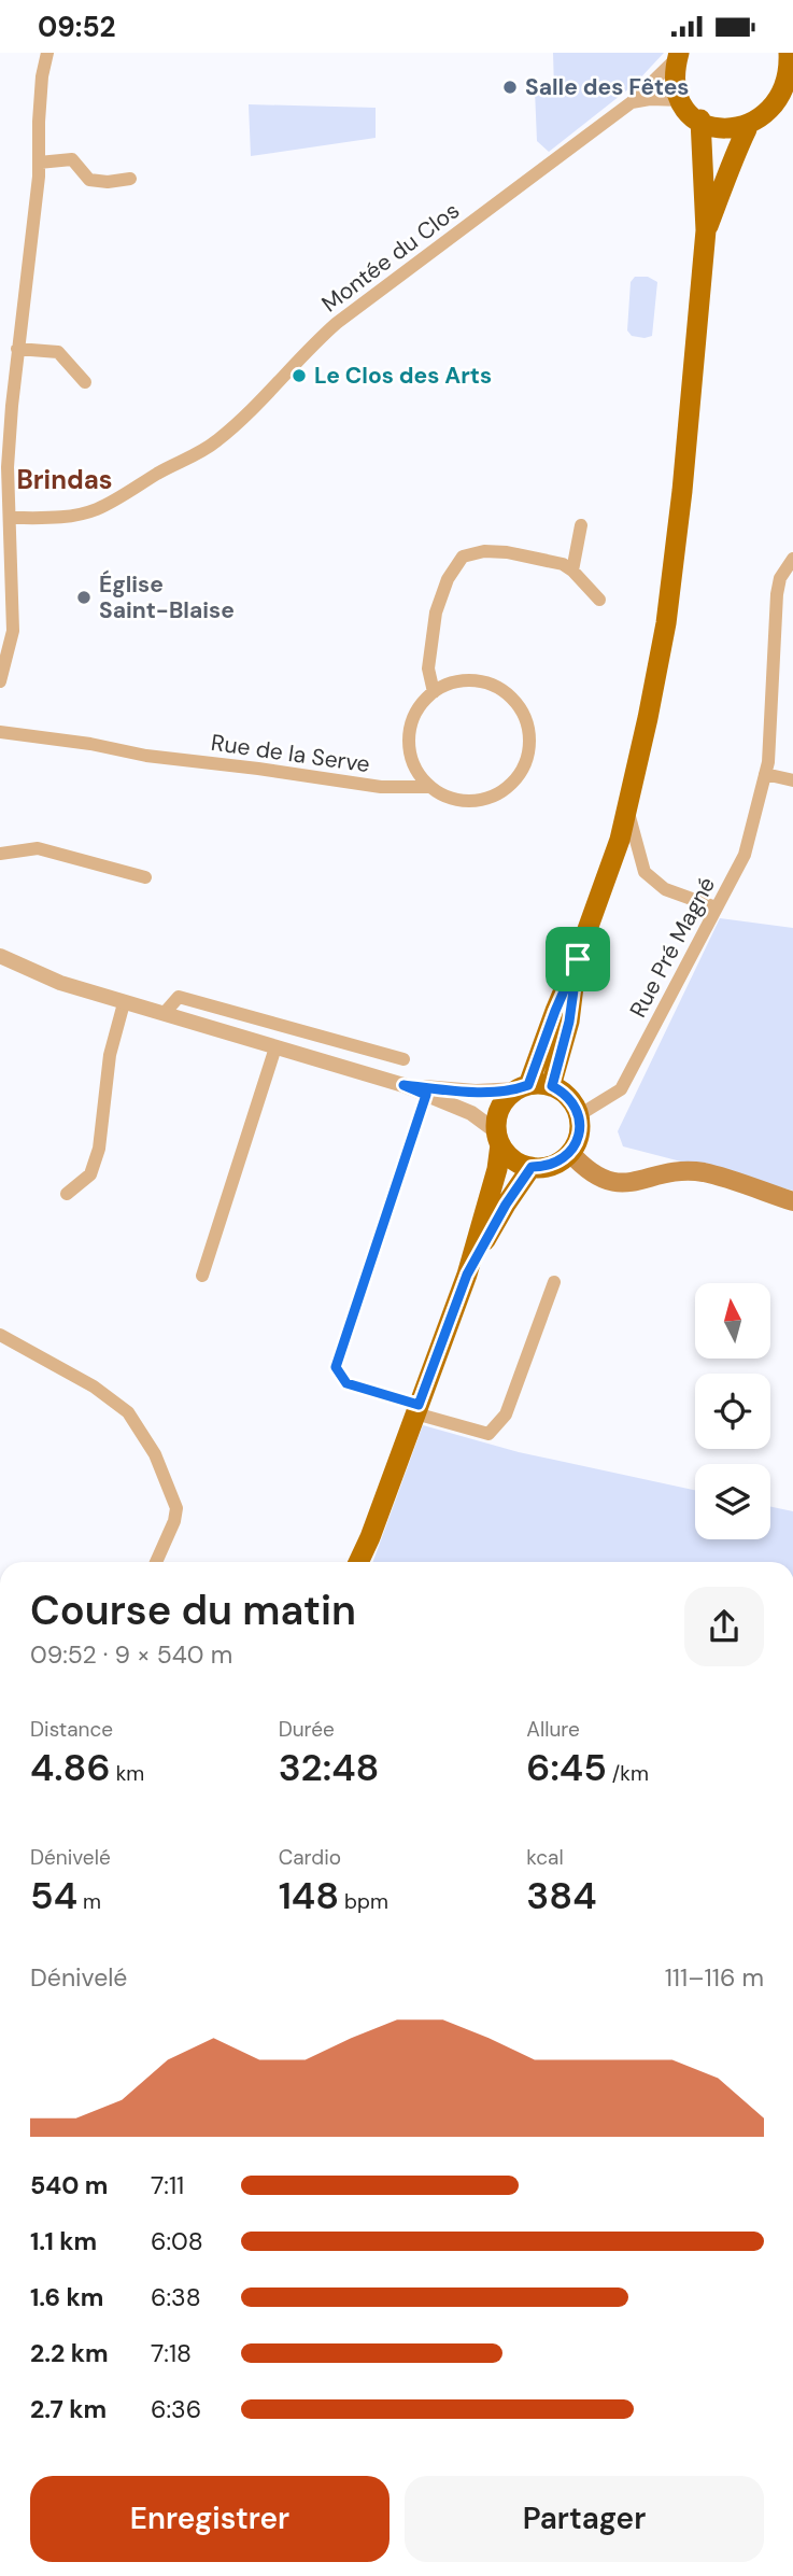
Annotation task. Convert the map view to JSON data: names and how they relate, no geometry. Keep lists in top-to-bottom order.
{
  "streets": {
    "street": ["Montée du Clos", "Rue de la Serve", "Rue Pré Magné"]
  },
  "districts": ["Brindas"],
  "places": ["Salle des Fêtes", "Le Clos des Arts", "Église Saint-Blaise"],
  "north": "top",
  "page": {
    "status": "09:52",
    "heading": ["Course du matin", "09:52 · 9 × 540 m"],
    "stats": [
      ["Distance", "4.86 km"],
      ["Durée", "32:48"],
      ["Allure", "6:45 /km"],
      ["Dénivelé", "54 m"],
      ["Cardio", "148 bpm"],
      ["kcal", "384"]
    ],
    "chart": ["Dénivelé", "111–116 m"],
    "list": [
      {
        "name": "540 m",
        "note": "7:11"
      },
      {
        "name": "1.1 km",
        "note": "6:08"
      },
      {
        "name": "1.6 km",
        "note": "6:38"
      },
      {
        "name": "2.2 km",
        "note": "7:18"
      },
      {
        "name": "2.7 km",
        "note": "6:36"
      }
    ],
    "buttons": ["Enregistrer", "Partager"]
  }
}
